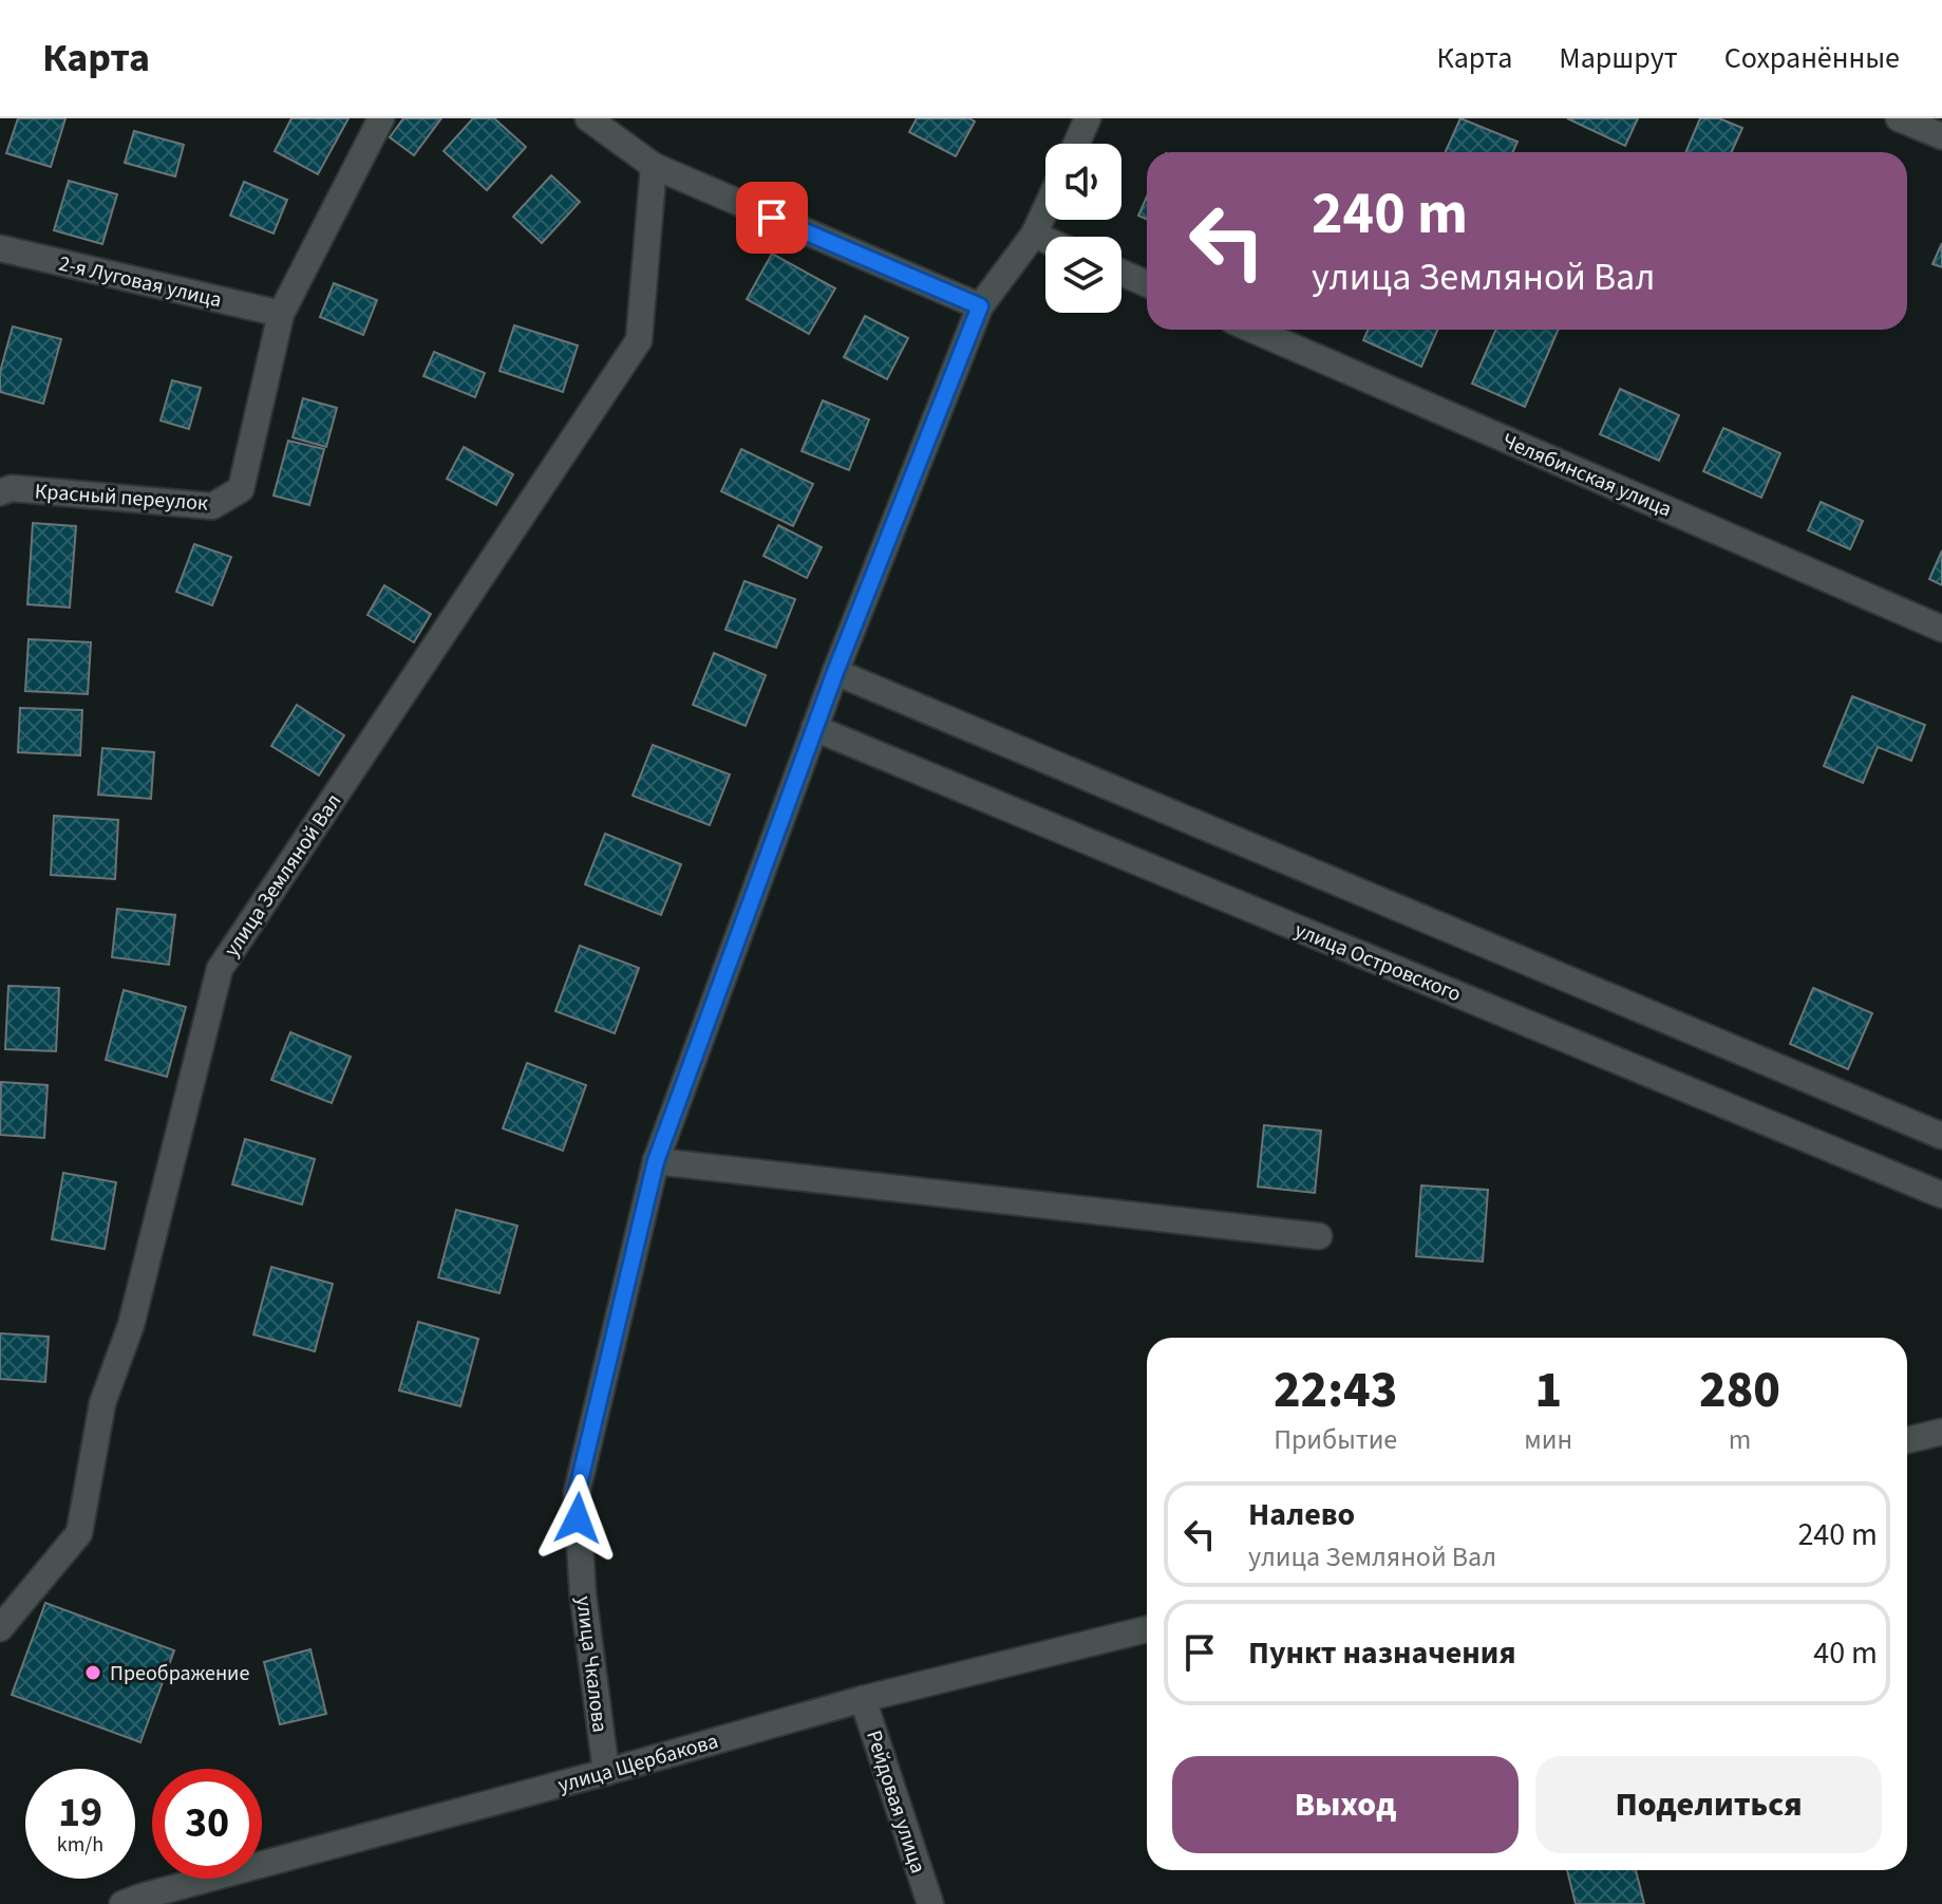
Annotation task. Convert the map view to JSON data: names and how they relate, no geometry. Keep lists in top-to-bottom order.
{
  "streets": {
    "street": [
      "2-я Луговая улица",
      "Челябинская улица",
      "Красный переулок",
      "улица Земляной Вал",
      "улица Островского",
      "улица Чкалова",
      "улица Щербакова",
      "Рейдовая улица"
    ]
  },
  "crossings": [
    ["2-я Луговая улица", "Красный переулок"],
    ["улица Островского", "улица Чкалова"],
    ["улица Чкалова", "улица Щербакова"],
    ["улица Щербакова", "Рейдовая улица"]
  ],
  "places": ["Преображение"],
  "page": {
    "header": "Карта",
    "nav": ["Карта", "Маршрут", "Сохранённые"],
    "turn": ["240 m", "улица Земляной Вал"],
    "eta": [
      "22:43",
      "Прибытие",
      "1",
      "мин",
      "280",
      "m"
    ],
    "list": [
      {
        "name": "Налево",
        "note": "улица Земляной Вал",
        "value": "240 m"
      },
      {
        "name": "Пункт назначения",
        "value": "40 m"
      }
    ],
    "buttons": ["Выход", "Поделиться"],
    "speed": "19 km/h",
    "limit": "30"
  }
}
